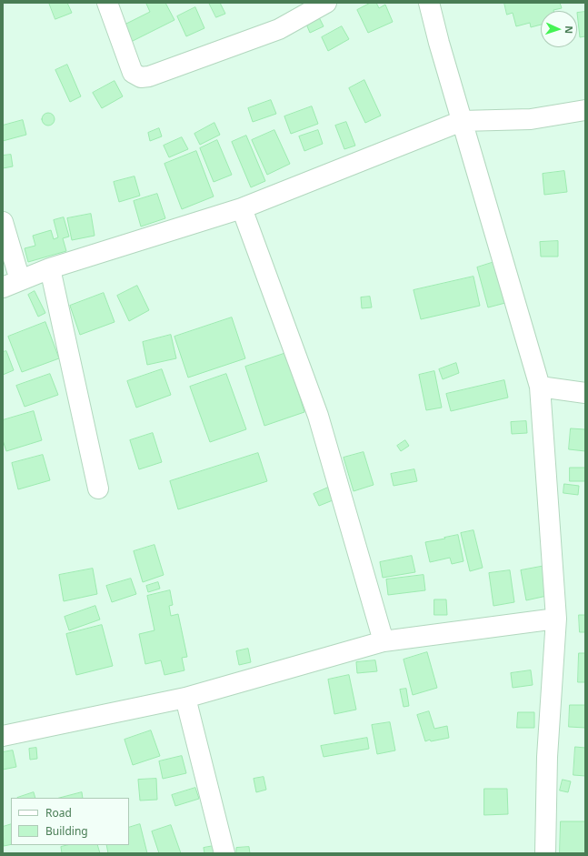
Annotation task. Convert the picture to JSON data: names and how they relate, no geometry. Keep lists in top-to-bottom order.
{
  "legend": ["Road", "Building"],
  "north": "right"
}
